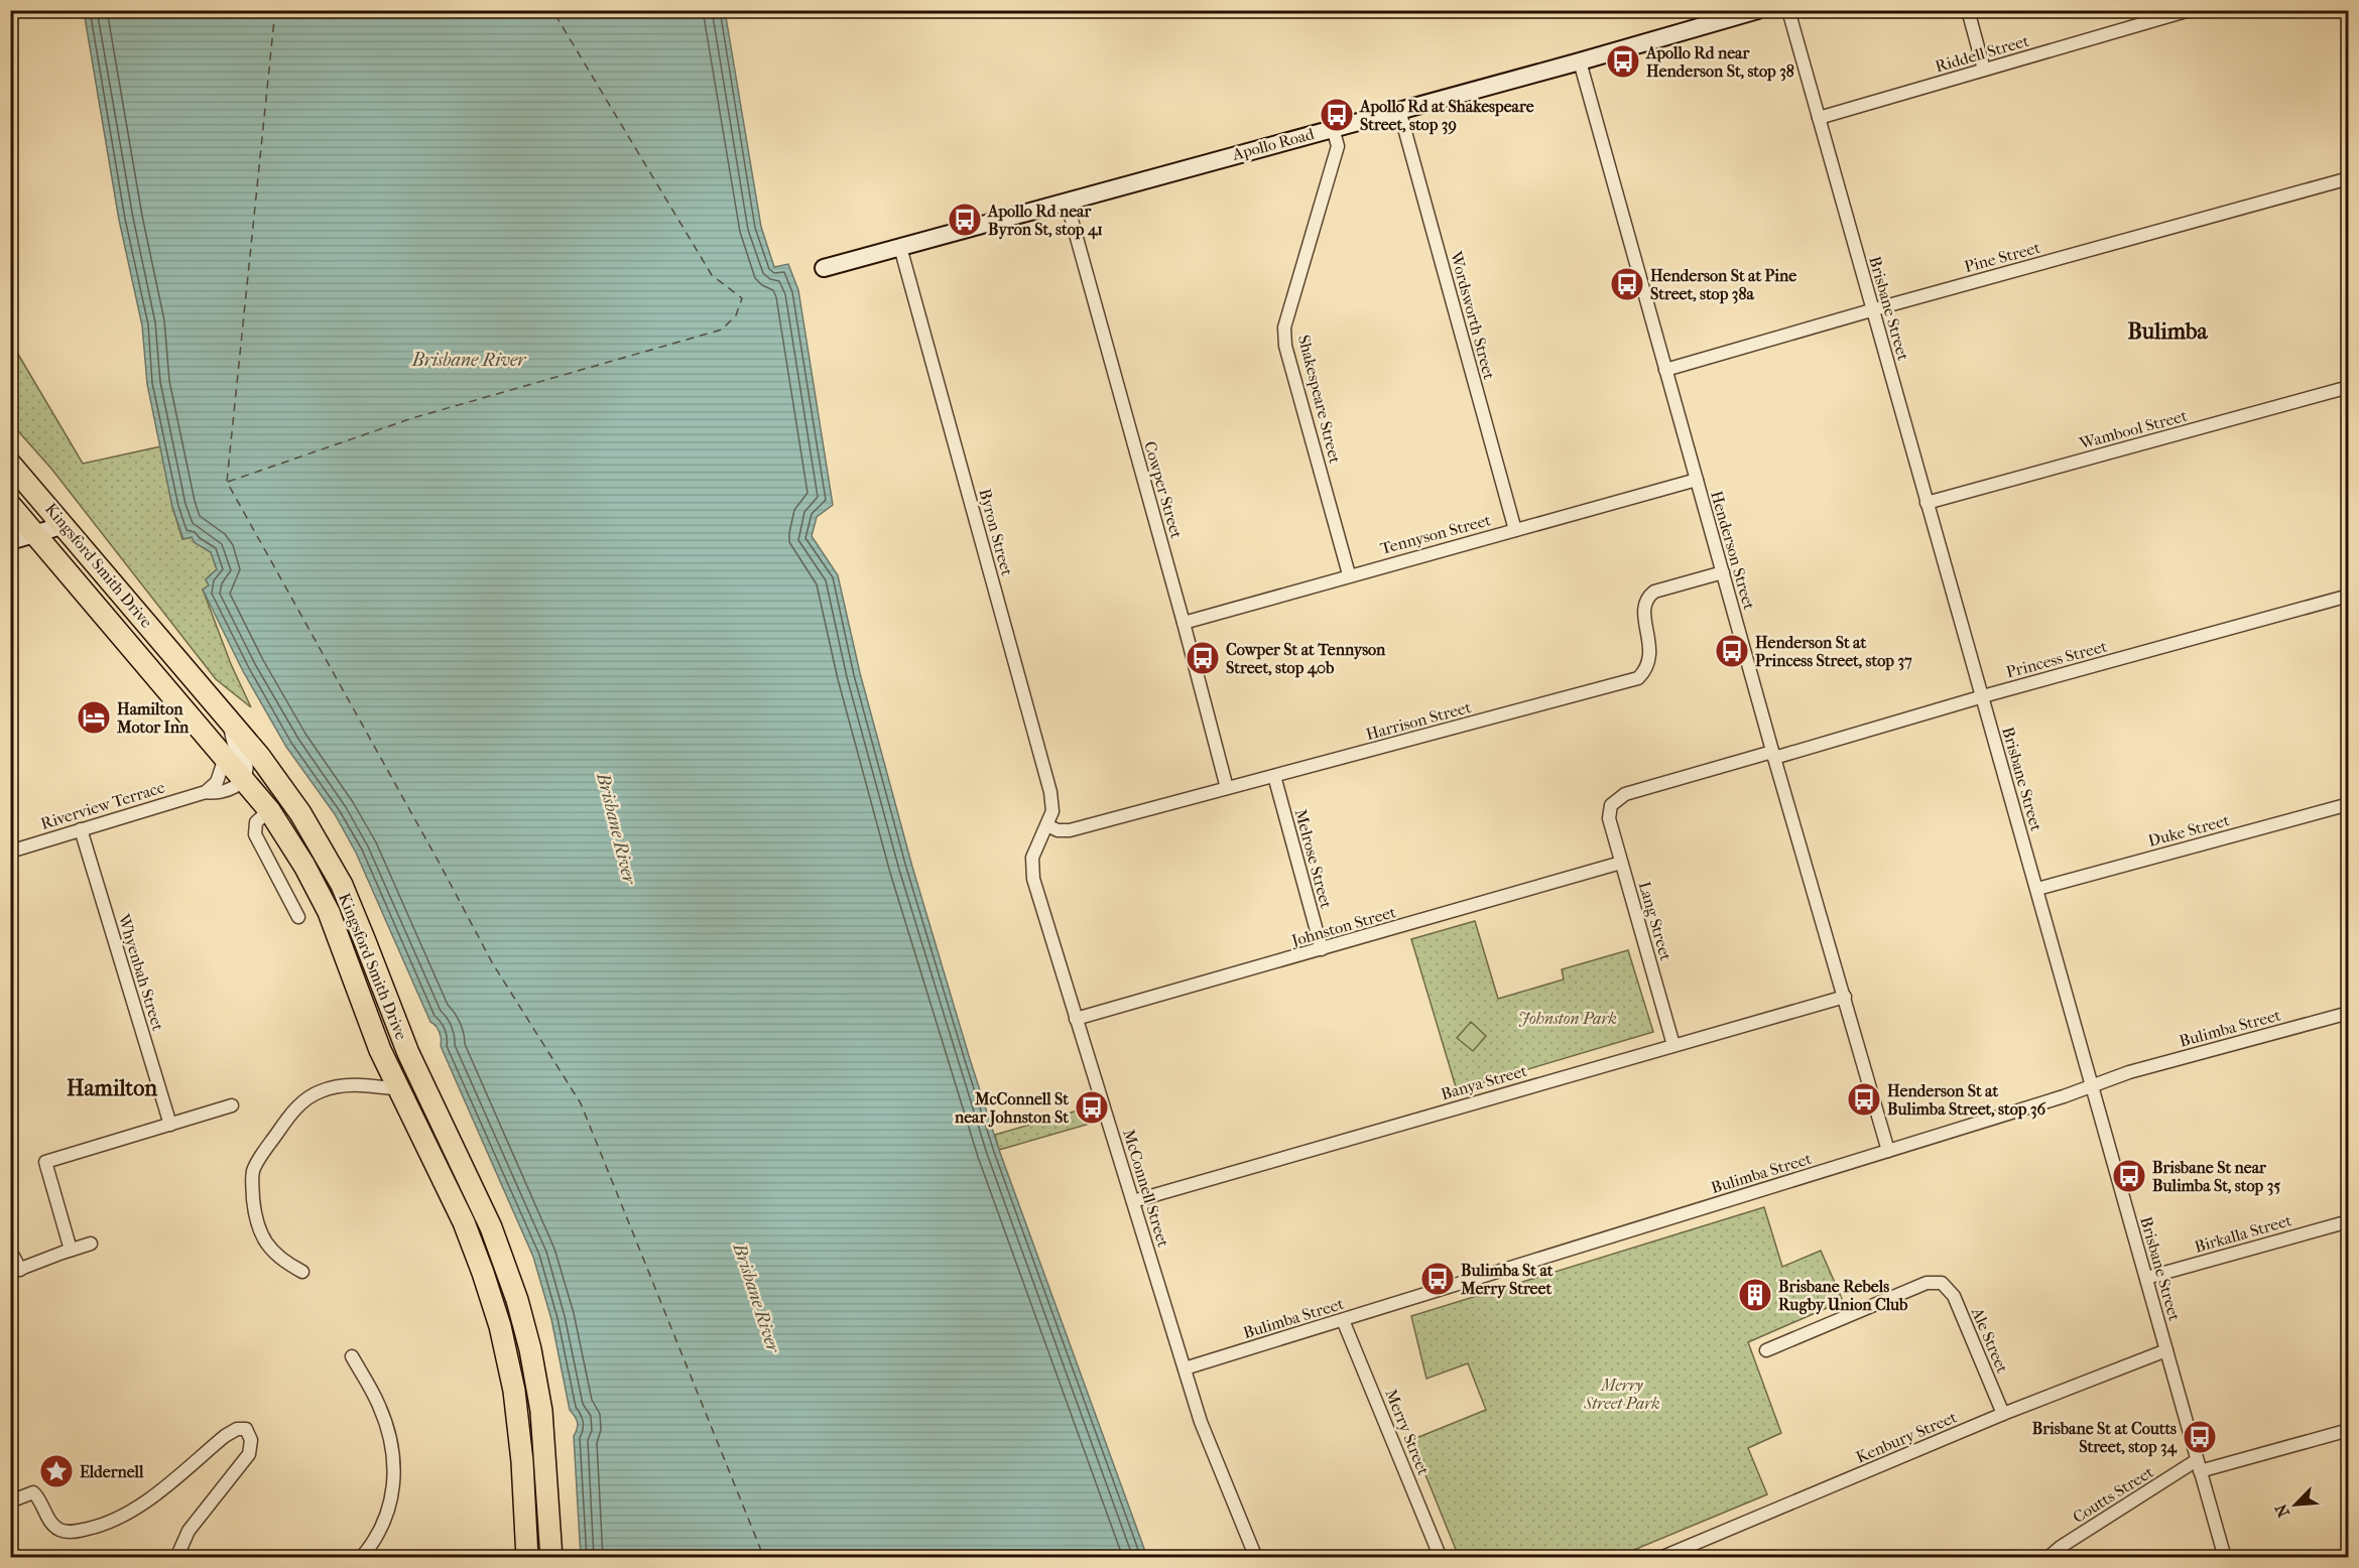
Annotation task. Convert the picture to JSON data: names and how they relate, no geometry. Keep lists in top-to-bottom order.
{
  "streets": {
    "highway": ["Kingsford Smith Drive"],
    "street": [
      "Riddell Street",
      "Apollo Road",
      "Pine Street",
      "Brisbane Street",
      "Wordsworth Street",
      "Shakespeare Street",
      "Wambool Street",
      "Cowper Street",
      "Byron Street",
      "Tennyson Street",
      "Henderson Street",
      "Princess Street",
      "Harrison Street",
      "Riverview Terrace",
      "Duke Street",
      "Melrose Street",
      "Lang Street",
      "Johnston Street",
      "Whyenbah Street",
      "Bulimba Street",
      "Banya Street",
      "McConnell Street",
      "Birkalla Street",
      "Ale Street",
      "Merry Street",
      "Kenbury Street",
      "Coutts Street"
    ]
  },
  "crossings": [
    ["Riddell Street", "Brisbane Street"],
    ["Apollo Road", "Wordsworth Street"],
    ["Apollo Road", "Shakespeare Street"],
    ["Apollo Road", "Cowper Street"],
    ["Apollo Road", "Byron Street"],
    ["Apollo Road", "Henderson Street"],
    ["Pine Street", "Brisbane Street"],
    ["Pine Street", "Henderson Street"],
    ["Brisbane Street", "Wambool Street"],
    ["Brisbane Street", "Princess Street"],
    ["Brisbane Street", "Duke Street"],
    ["Brisbane Street", "Bulimba Street"],
    ["Brisbane Street", "Birkalla Street"],
    ["Brisbane Street", "Kenbury Street"],
    ["Brisbane Street", "Coutts Street"],
    ["Wordsworth Street", "Tennyson Street"],
    ["Shakespeare Street", "Tennyson Street"],
    ["Cowper Street", "Tennyson Street"],
    ["Cowper Street", "Harrison Street"],
    ["Byron Street", "Harrison Street"],
    ["Byron Street", "McConnell Street"],
    ["Tennyson Street", "Henderson Street"],
    ["Henderson Street", "Princess Street"],
    ["Henderson Street", "Harrison Street"],
    ["Henderson Street", "Bulimba Street"],
    ["Henderson Street", "Banya Street"],
    ["Kingsford Smith Drive", "Riverview Terrace"],
    ["Princess Street", "Lang Street"],
    ["Harrison Street", "Melrose Street"],
    ["Harrison Street", "McConnell Street"],
    ["Riverview Terrace", "Whyenbah Street"],
    ["Melrose Street", "Johnston Street"],
    ["Lang Street", "Johnston Street"],
    ["Lang Street", "Banya Street"],
    ["Johnston Street", "McConnell Street"],
    ["Bulimba Street", "McConnell Street"],
    ["Bulimba Street", "Merry Street"],
    ["Banya Street", "McConnell Street"],
    ["Ale Street", "Kenbury Street"]
  ],
  "districts": ["Bulimba", "Hamilton"],
  "water": ["Brisbane River"],
  "parks": ["Johnston Park", "Merry Street Park"],
  "places": {
    "bus stop": [
      "Apollo Rd near Henderson St, stop 38",
      "Apollo Rd at Shakespeare Street, stop 39",
      "Apollo Rd near Byron St, stop 41",
      "Henderson St at Pine Street, stop 38a",
      "Henderson St at Princess Street, stop 37",
      "Cowper St at Tennyson Street, stop 40b",
      "Henderson St at Bulimba Street, stop 36",
      "McConnell St near Johnston St",
      "Brisbane St near Bulimba St, stop 35",
      "Bulimba St at Merry Street",
      "Brisbane St at Coutts Street, stop 34"
    ],
    "hotel": ["Hamilton Motor Inn"],
    "building": ["Brisbane Rebels Rugby Union Club"],
    "place": ["Eldernell"]
  },
  "north": "bottom left"
}
